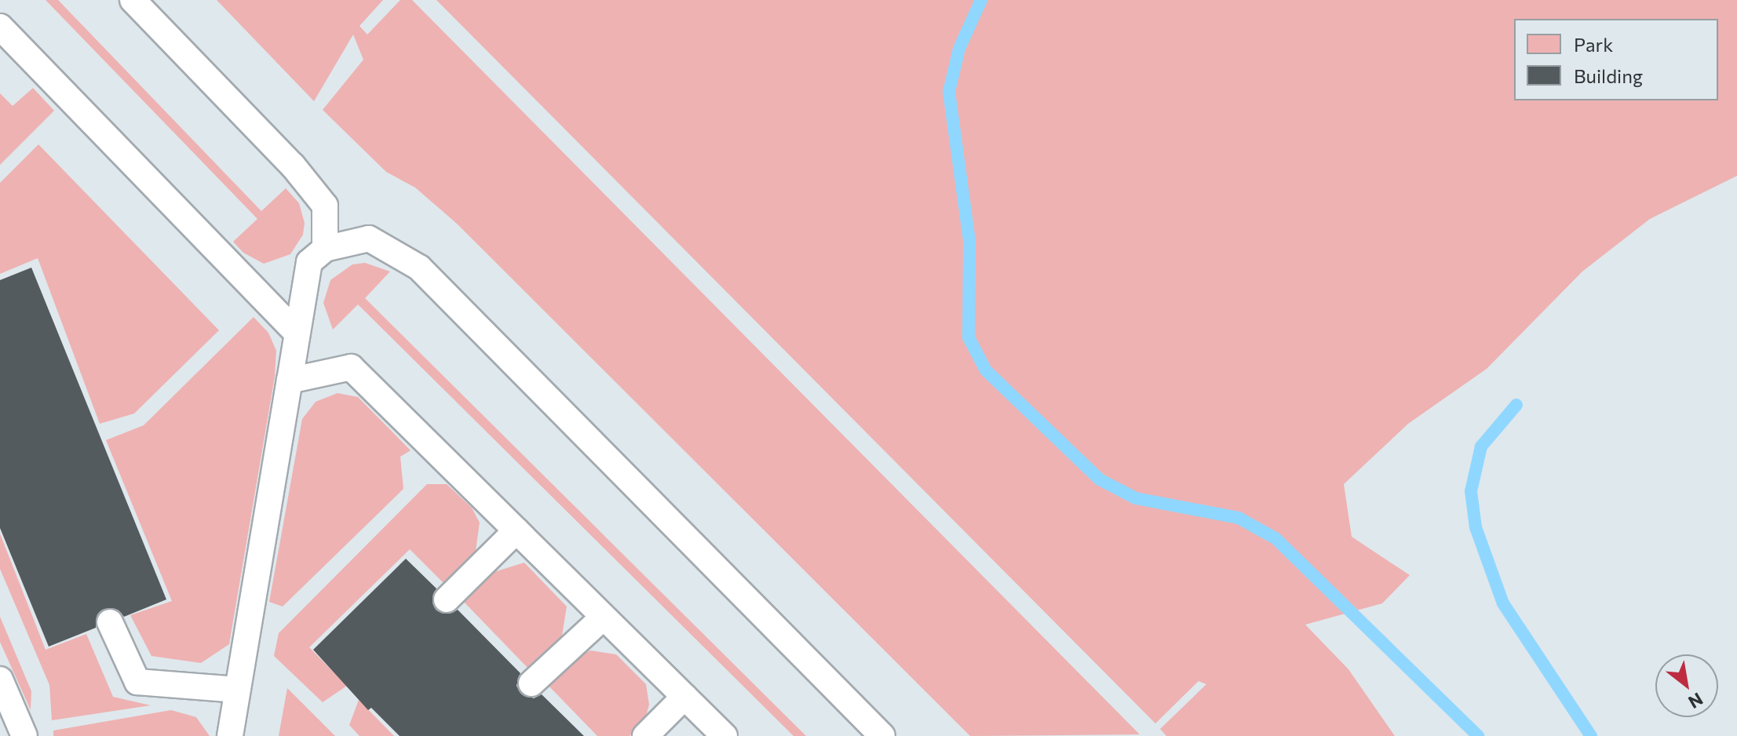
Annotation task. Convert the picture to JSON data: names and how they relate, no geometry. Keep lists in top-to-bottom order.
{
  "legend": ["Park", "Building"],
  "north": "bottom right"
}
